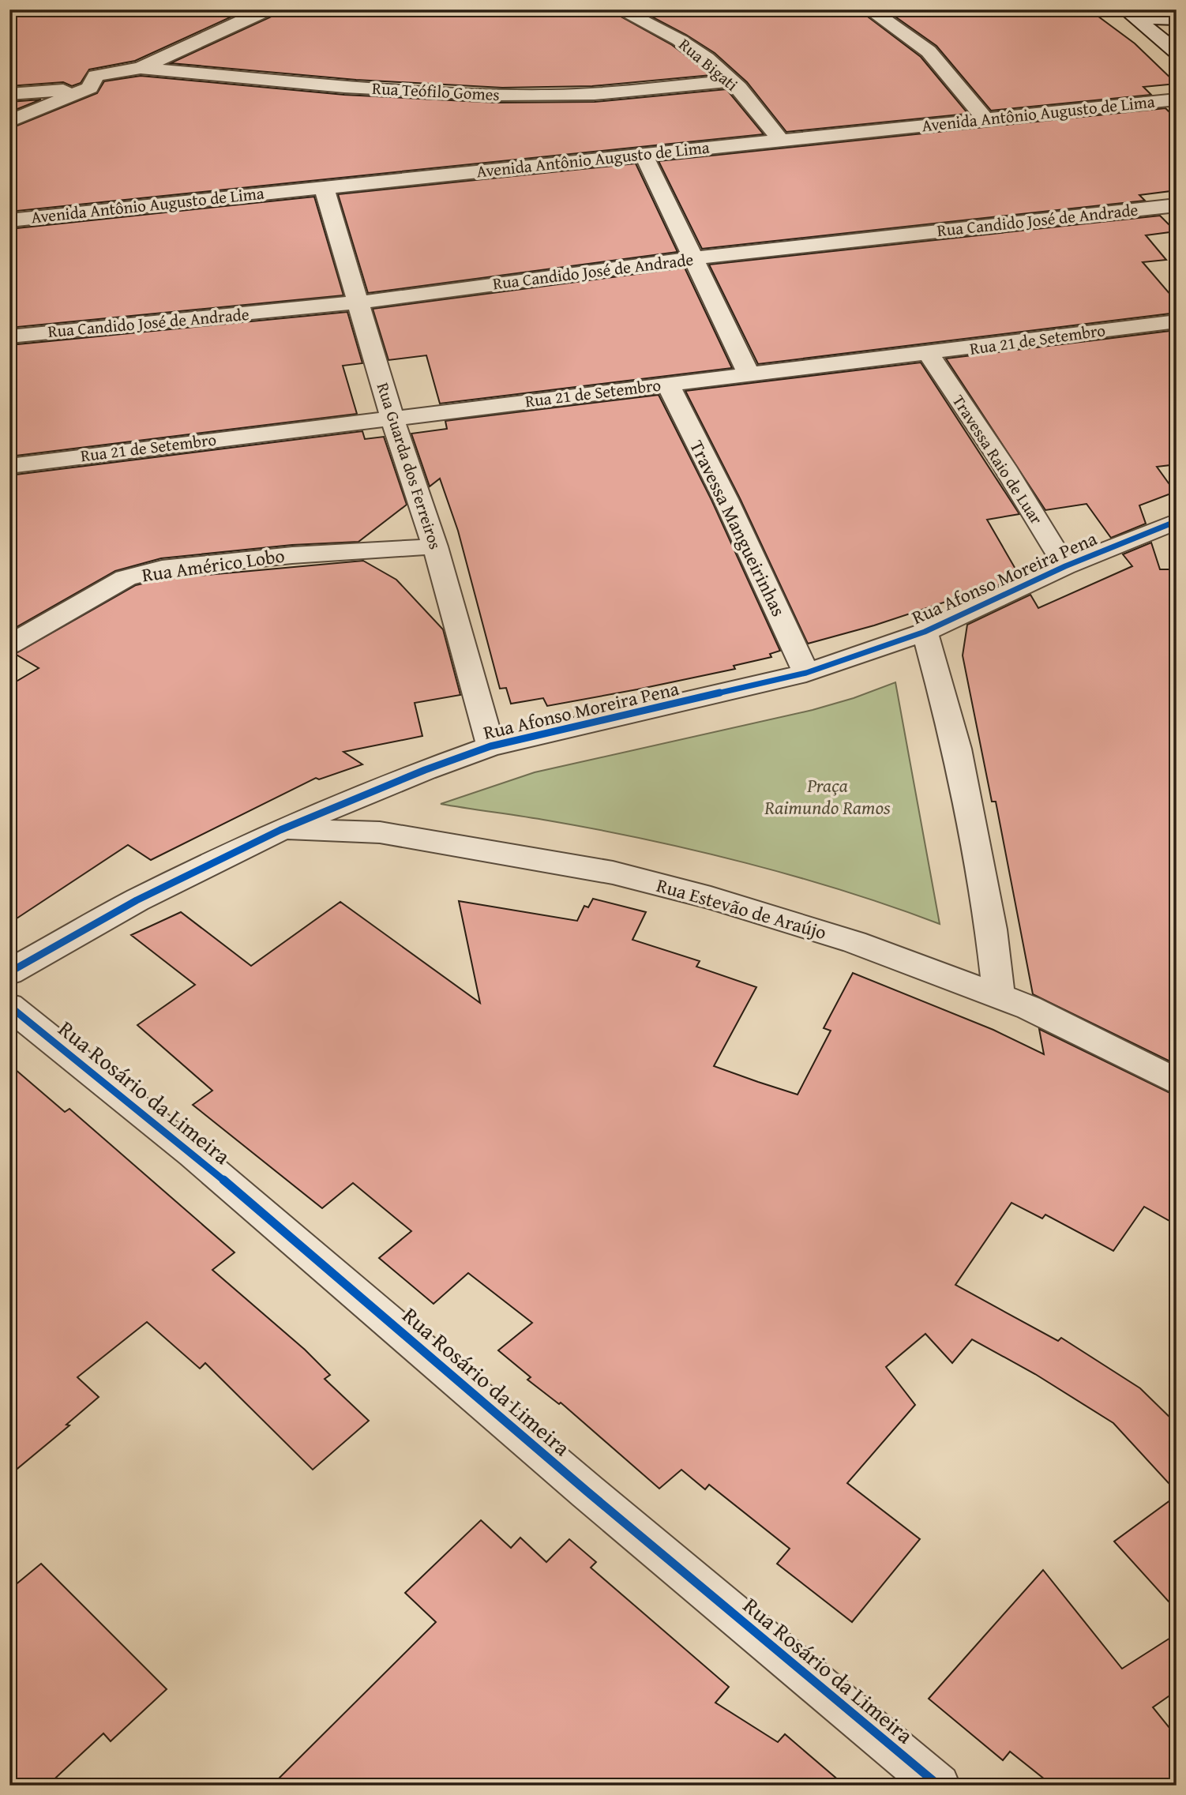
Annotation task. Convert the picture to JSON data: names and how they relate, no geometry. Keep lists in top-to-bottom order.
{
  "streets": {
    "street": [
      "Rua Bigati",
      "Rua Teófilo Gomes",
      "Avenida Antônio Augusto de Lima",
      "Rua Candido José de Andrade",
      "Rua 21 de Setembro",
      "Travessa Raio de Luar",
      "Rua Guarda dos Ferreiros",
      "Travessa Mangueirinhas",
      "Rua Américo Lobo",
      "Rua Afonso Moreira Pena",
      "Rua Estevão de Araújo",
      "Rua Rosário da Limeira"
    ]
  },
  "crossings": [
    ["Rua Bigati", "Rua Teófilo Gomes"],
    ["Rua Bigati", "Avenida Antônio Augusto de Lima"],
    ["Avenida Antônio Augusto de Lima", "Rua Guarda dos Ferreiros"],
    ["Rua Candido José de Andrade", "Rua Guarda dos Ferreiros"],
    ["Rua 21 de Setembro", "Travessa Raio de Luar"],
    ["Rua 21 de Setembro", "Rua Guarda dos Ferreiros"],
    ["Rua 21 de Setembro", "Travessa Mangueirinhas"],
    ["Travessa Raio de Luar", "Rua Afonso Moreira Pena"],
    ["Rua Guarda dos Ferreiros", "Rua Américo Lobo"],
    ["Rua Guarda dos Ferreiros", "Rua Afonso Moreira Pena"],
    ["Travessa Mangueirinhas", "Rua Afonso Moreira Pena"],
    ["Rua Afonso Moreira Pena", "Rua Estevão de Araújo"]
  ],
  "parks": ["Praça Raimundo Ramos"]
}
